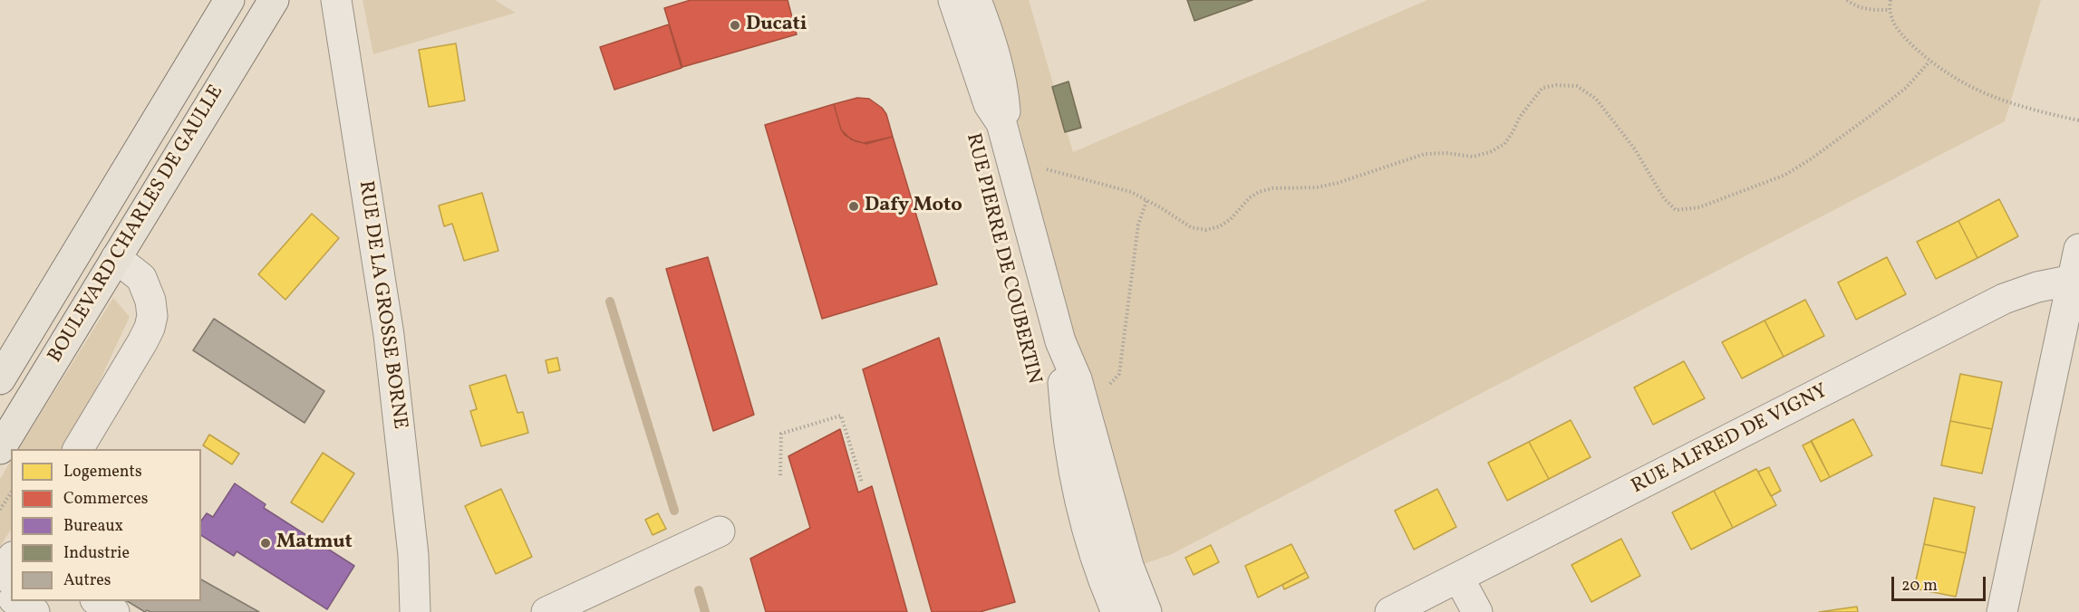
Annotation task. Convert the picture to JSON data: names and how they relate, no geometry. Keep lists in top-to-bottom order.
{
  "streets": {
    "main road": ["BOULEVARD CHARLES DE GAULLE"],
    "street": ["RUE PIERRE DE COUBERTIN", "RUE DE LA GROSSE BORNE", "RUE ALFRED DE VIGNY"]
  },
  "places": ["Ducati", "Dafy Moto", "Matmut"],
  "legend": [
    "Logements",
    "Commerces",
    "Bureaux",
    "Industrie",
    "Autres"
  ],
  "scale_bar": "20 m"
}
